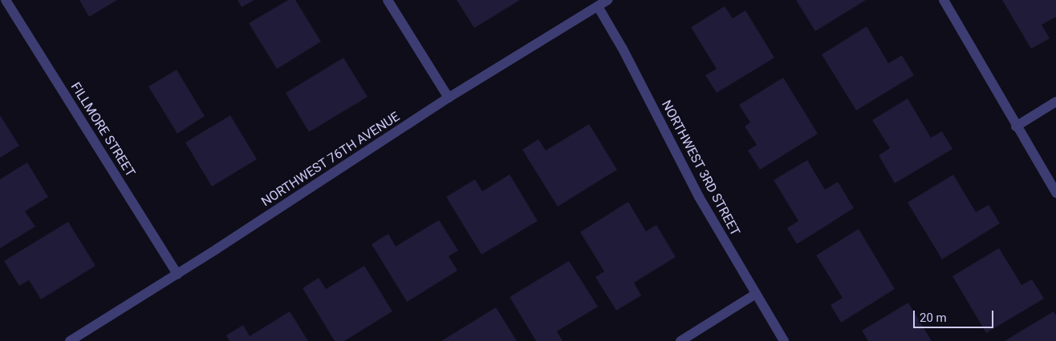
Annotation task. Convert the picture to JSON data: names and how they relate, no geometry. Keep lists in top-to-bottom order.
{
  "streets": {
    "street": ["FILLMORE STREET", "NORTHWEST 76TH AVENUE", "NORTHWEST 3RD STREET"]
  },
  "crossings": [
    ["FILLMORE STREET", "NORTHWEST 76TH AVENUE"],
    ["NORTHWEST 76TH AVENUE", "NORTHWEST 3RD STREET"]
  ],
  "scale_bar": "20 m"
}
